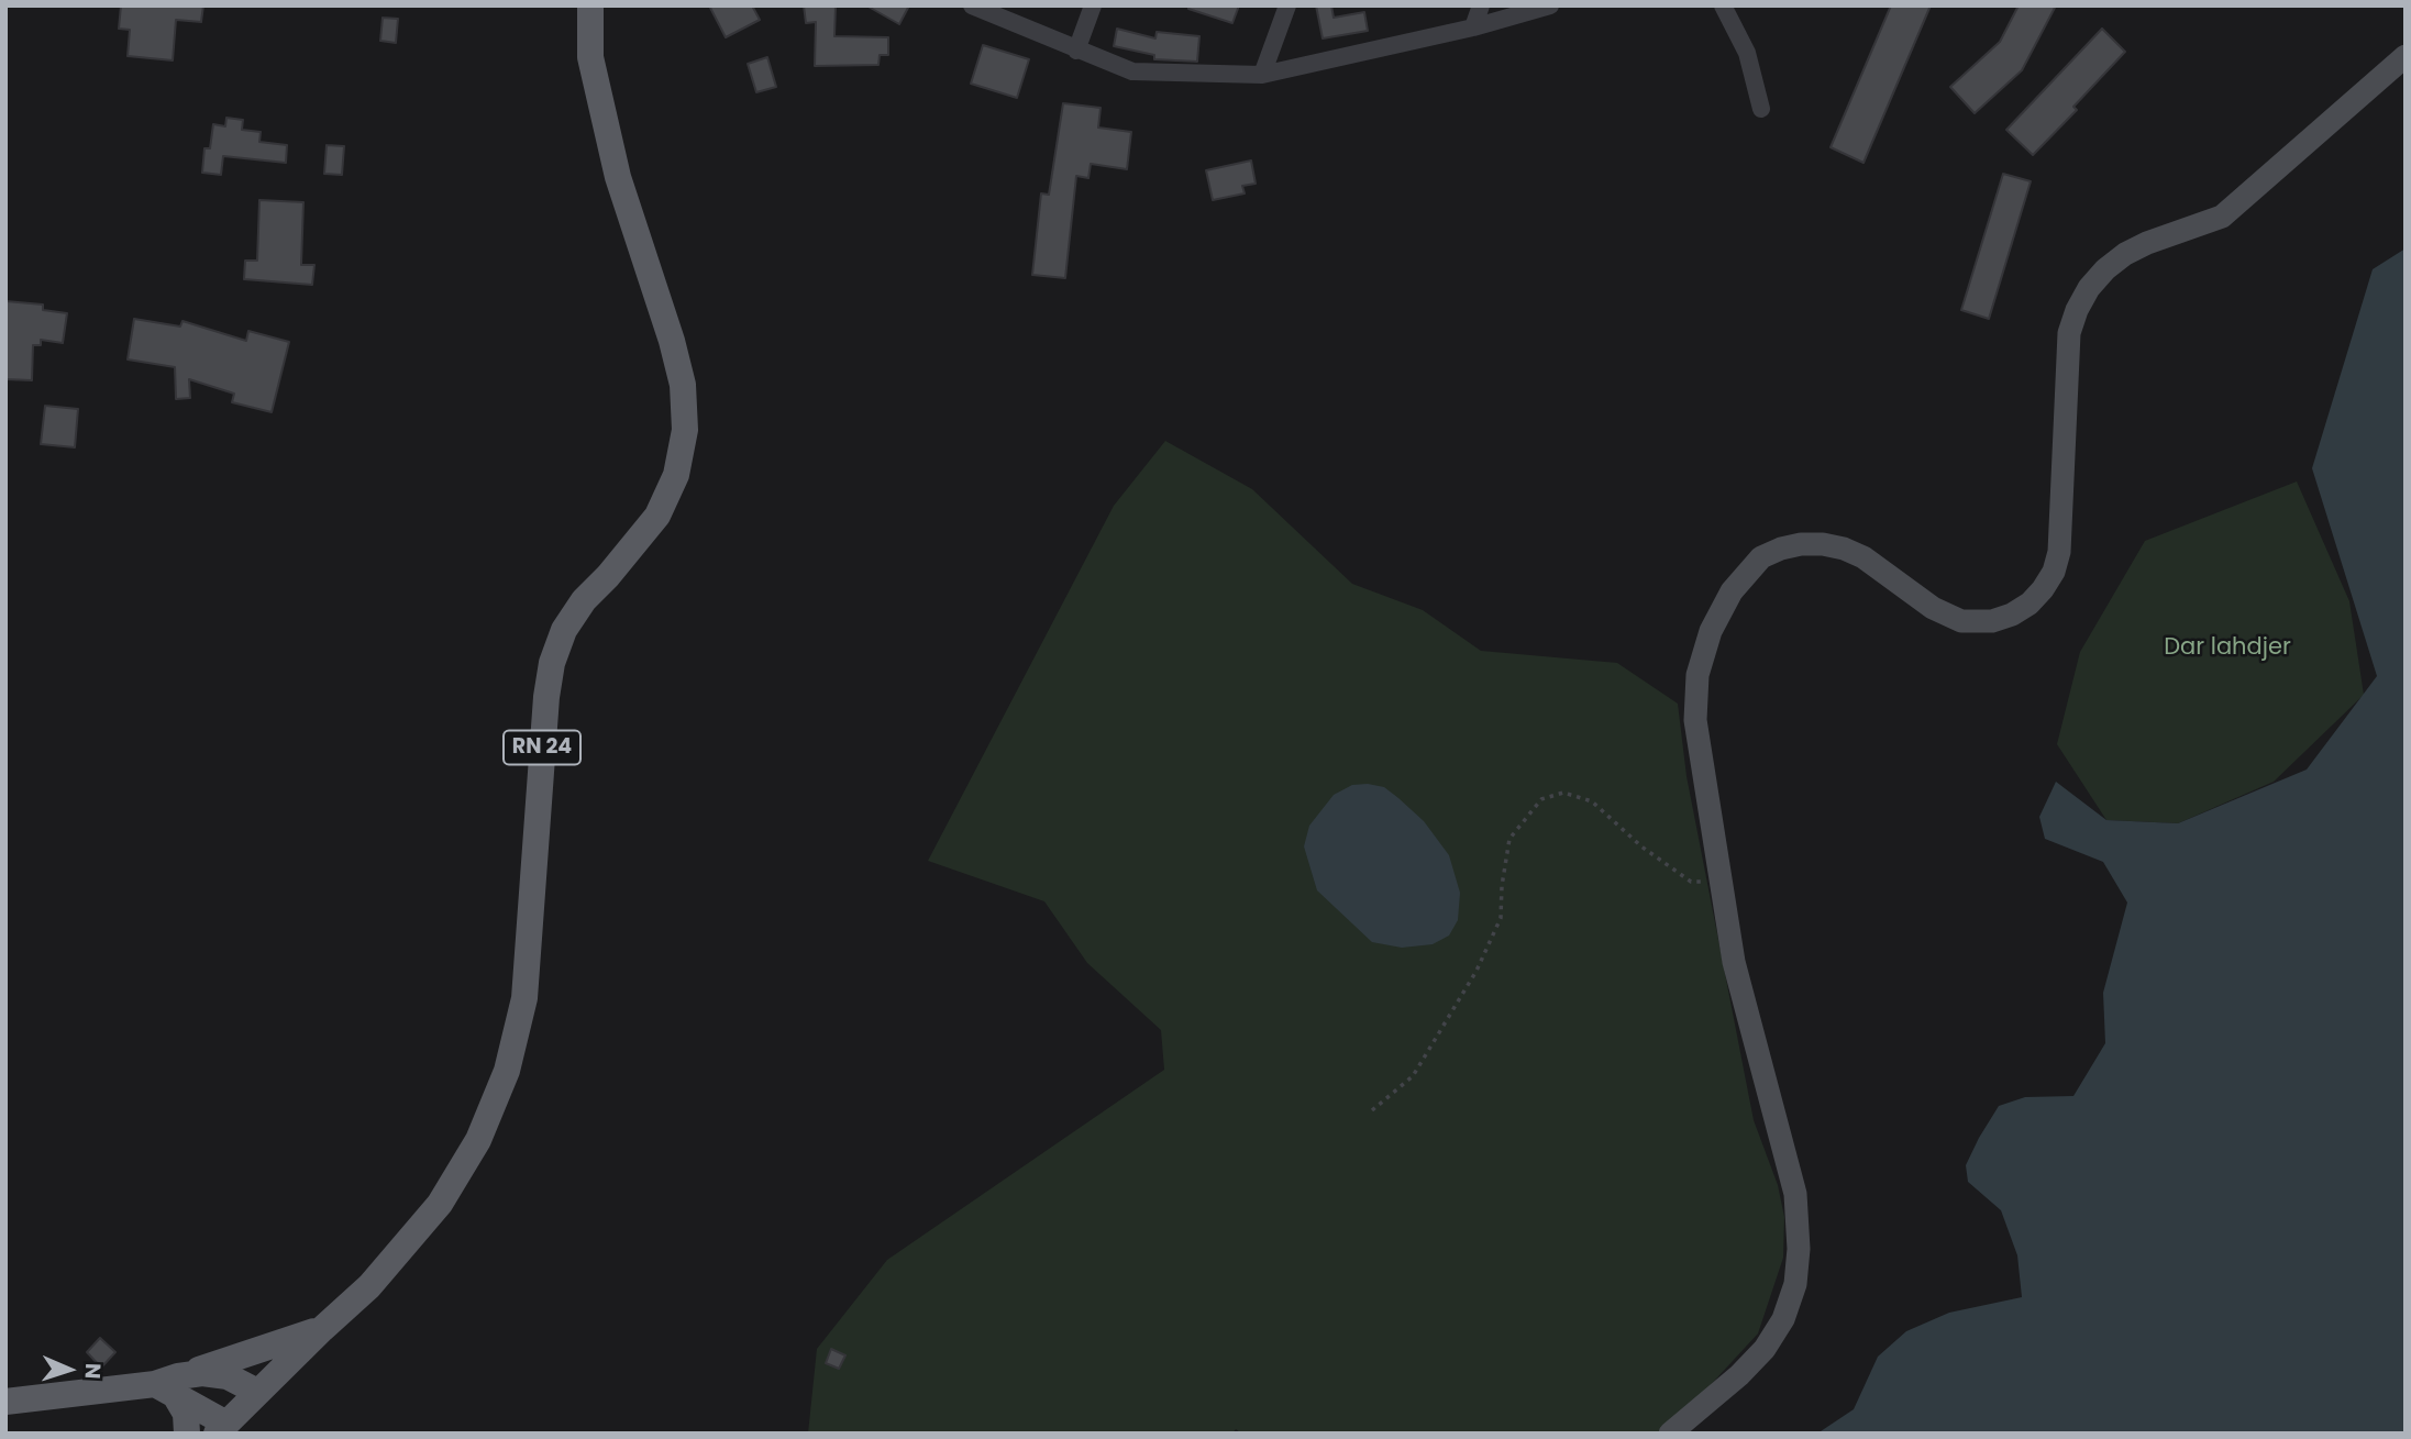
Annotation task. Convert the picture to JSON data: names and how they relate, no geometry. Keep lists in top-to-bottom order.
{
  "streets": {
    "main road": ["RN 24"]
  },
  "parks": ["Dar lahdjer"],
  "north": "right"
}
